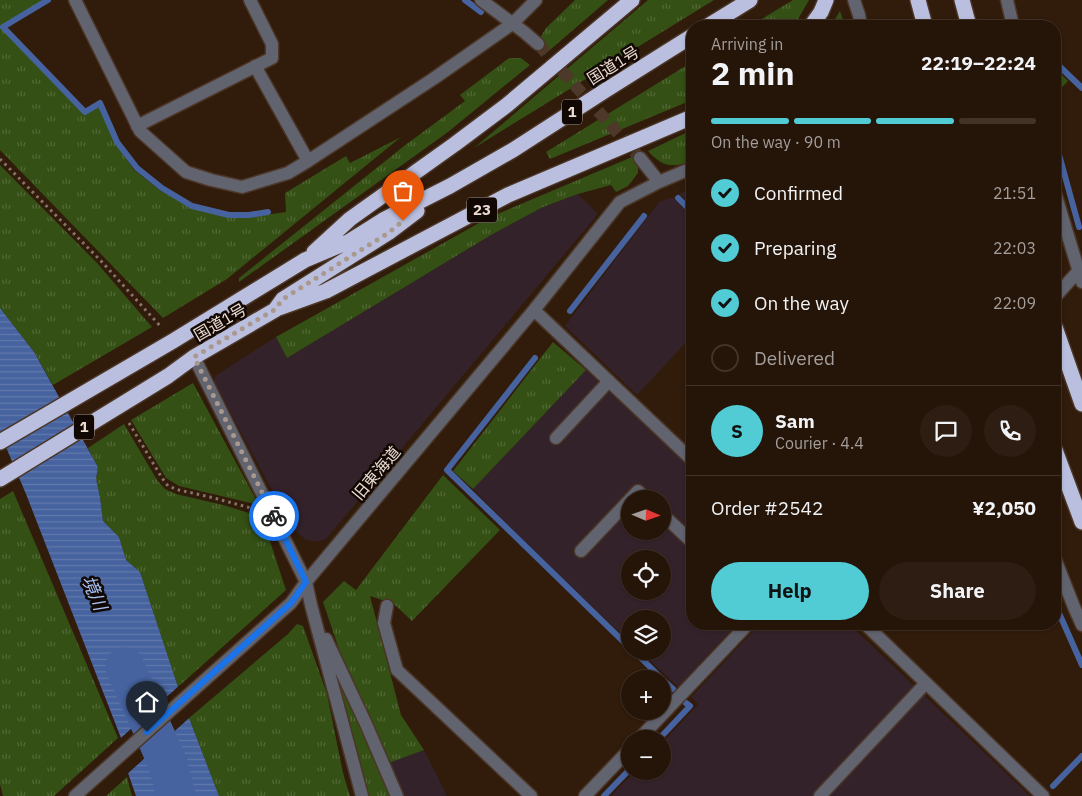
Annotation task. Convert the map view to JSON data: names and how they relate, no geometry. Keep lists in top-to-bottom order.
{
  "streets": {
    "highway": ["国道1号", "1", "23"],
    "street": ["旧東海道"]
  },
  "crossings": [
    ["国道1号", "23"]
  ],
  "water": ["境川"],
  "north": "right",
  "page": {
    "heading": ["2 min", "Arriving in", "22:19–22:24"],
    "panel": [
      "Sam",
      "Courier · 4.4",
      "Order #2542",
      "¥2,050"
    ],
    "bar": "On the way · 90 m",
    "list": [
      ["Confirmed", "21:51"],
      ["Preparing", "22:03"],
      ["On the way", "22:09"],
      "Delivered"
    ],
    "round": "S",
    "map_buttons": ["+", "−"],
    "buttons": ["Help", "Share"]
  }
}
